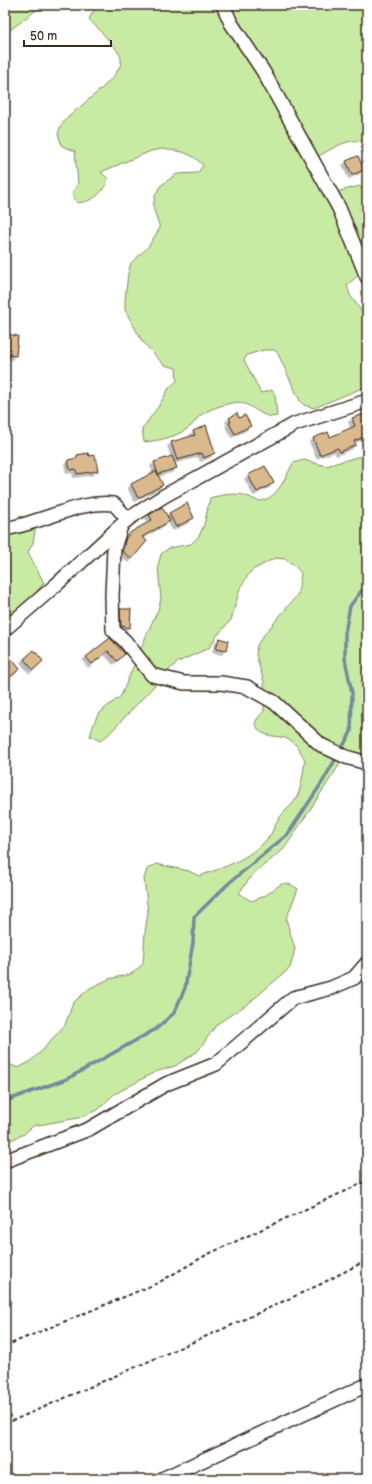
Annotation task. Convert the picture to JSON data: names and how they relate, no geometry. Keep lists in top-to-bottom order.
{
  "scale_bar": "50 m"
}
